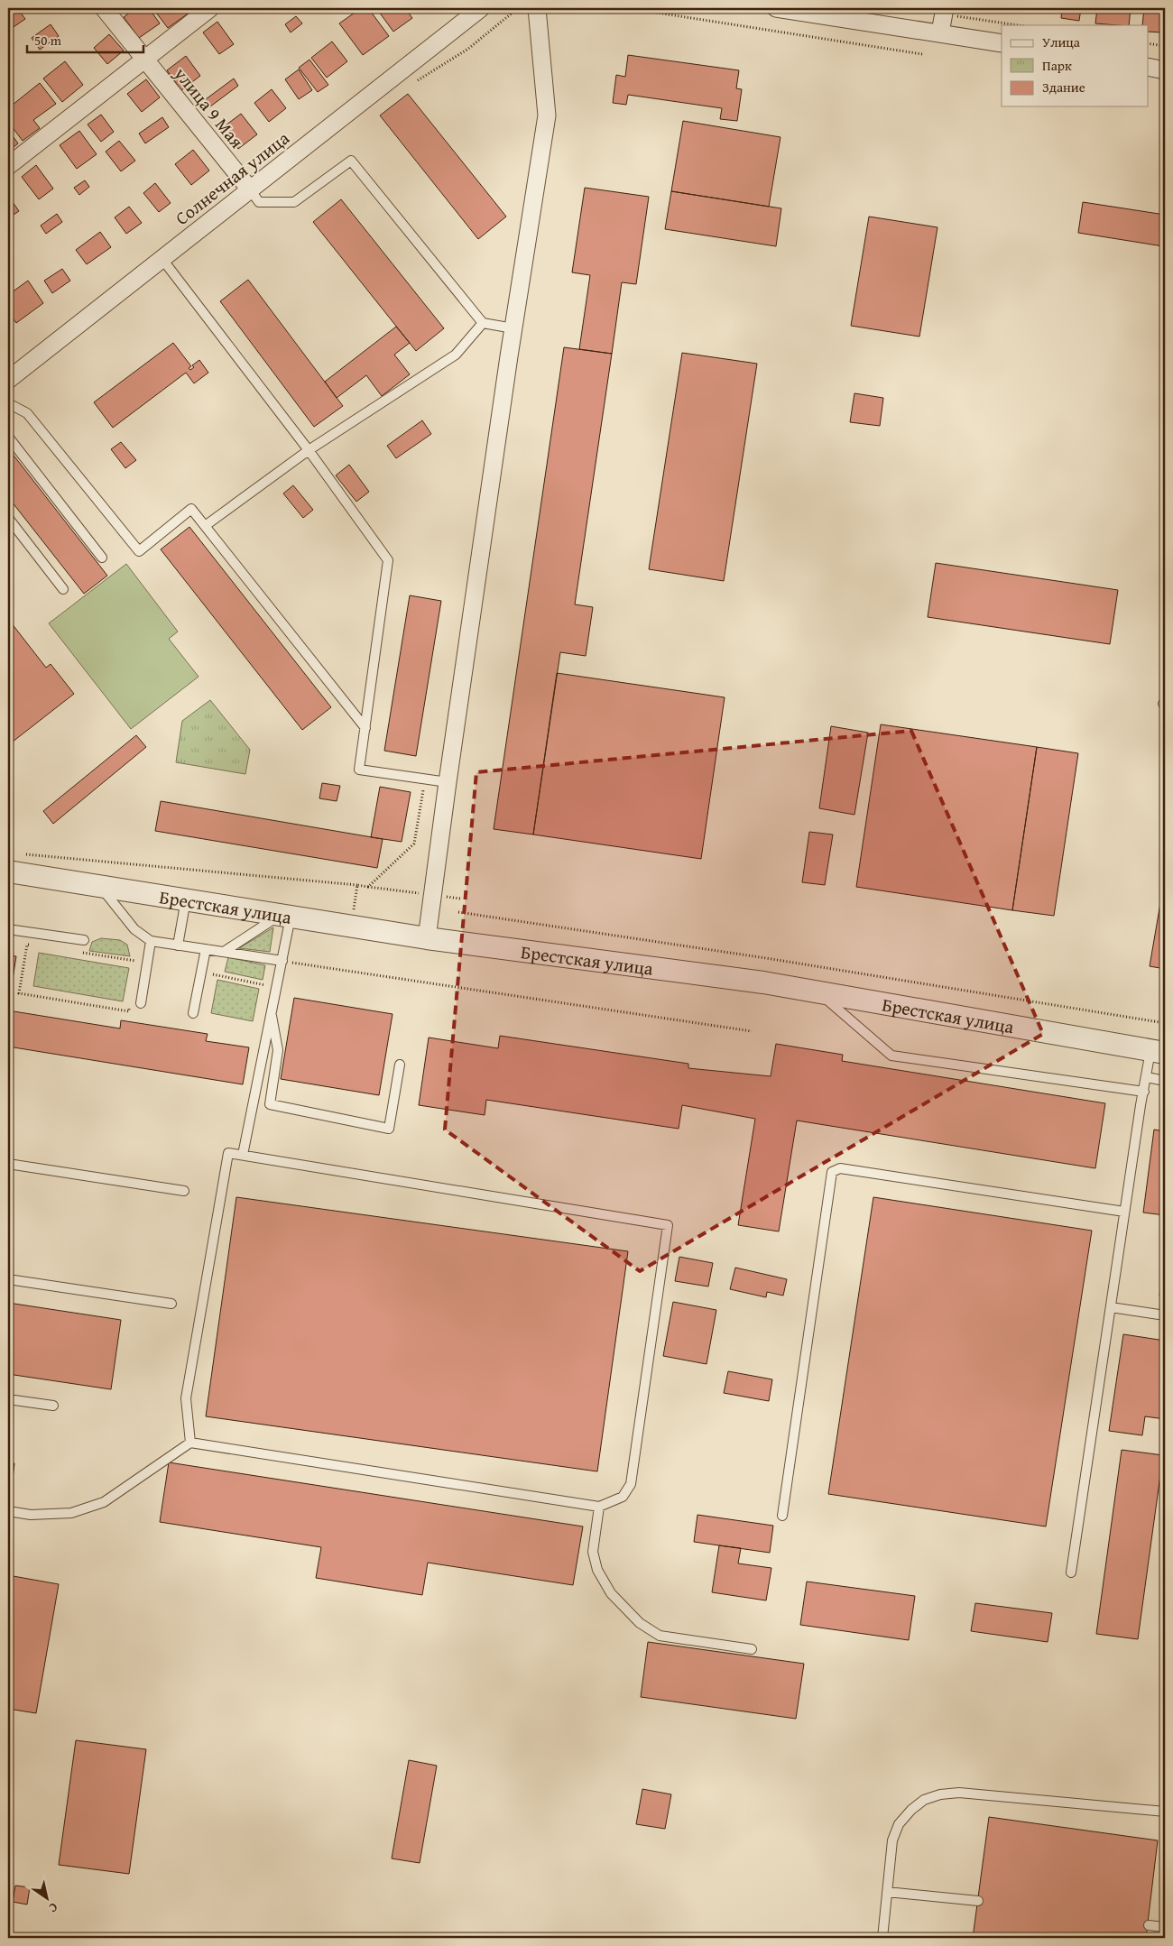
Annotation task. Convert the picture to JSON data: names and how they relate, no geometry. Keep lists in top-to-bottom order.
{
  "streets": {
    "street": ["улица 9 Мая", "Солнечная улица", "Брестская улица"]
  },
  "crossings": [
    ["улица 9 Мая", "Солнечная улица"]
  ],
  "legend": ["Улица", "Парк", "Здание"],
  "scale_bar": "50 m",
  "north": "bottom right"
}
